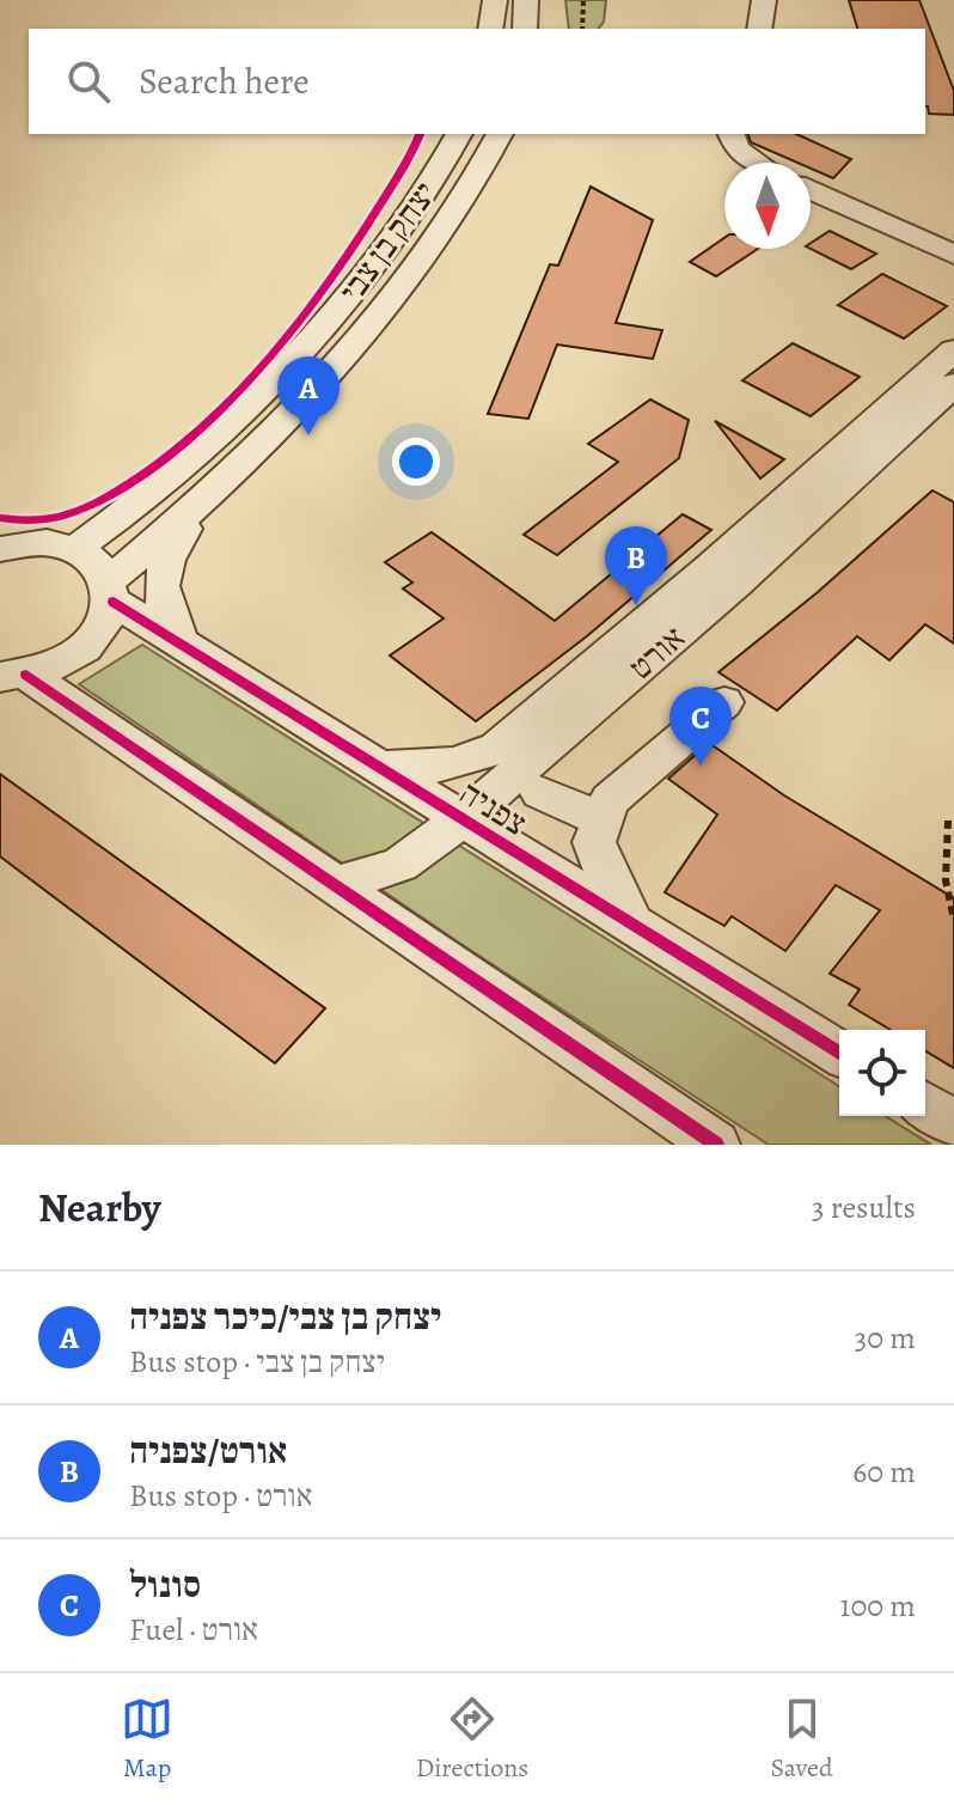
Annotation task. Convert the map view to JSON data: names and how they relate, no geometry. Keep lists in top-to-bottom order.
{
  "streets": {
    "street": ["יצחק בן צבי", "אורט", "צפניה"]
  },
  "crossings": [
    ["יצחק בן צבי", "צפניה"],
    ["אורט", "צפניה"]
  ],
  "north": "bottom",
  "page": {
    "search": "Search here",
    "pins": ["A", "B", "C"],
    "heading": ["Nearby", "3 results"],
    "list": [
      {
        "mark": "A",
        "name": "יצחק בן צבי/כיכר צפניה",
        "note": "Bus stop · יצחק בן צבי",
        "value": "30 m"
      },
      {
        "mark": "B",
        "name": "אורט/צפניה",
        "note": "Bus stop · אורט",
        "value": "60 m"
      },
      {
        "mark": "C",
        "name": "סונול",
        "note": "Fuel · אורט",
        "value": "100 m"
      }
    ],
    "nav": ["Map", "Directions", "Saved"]
  }
}
